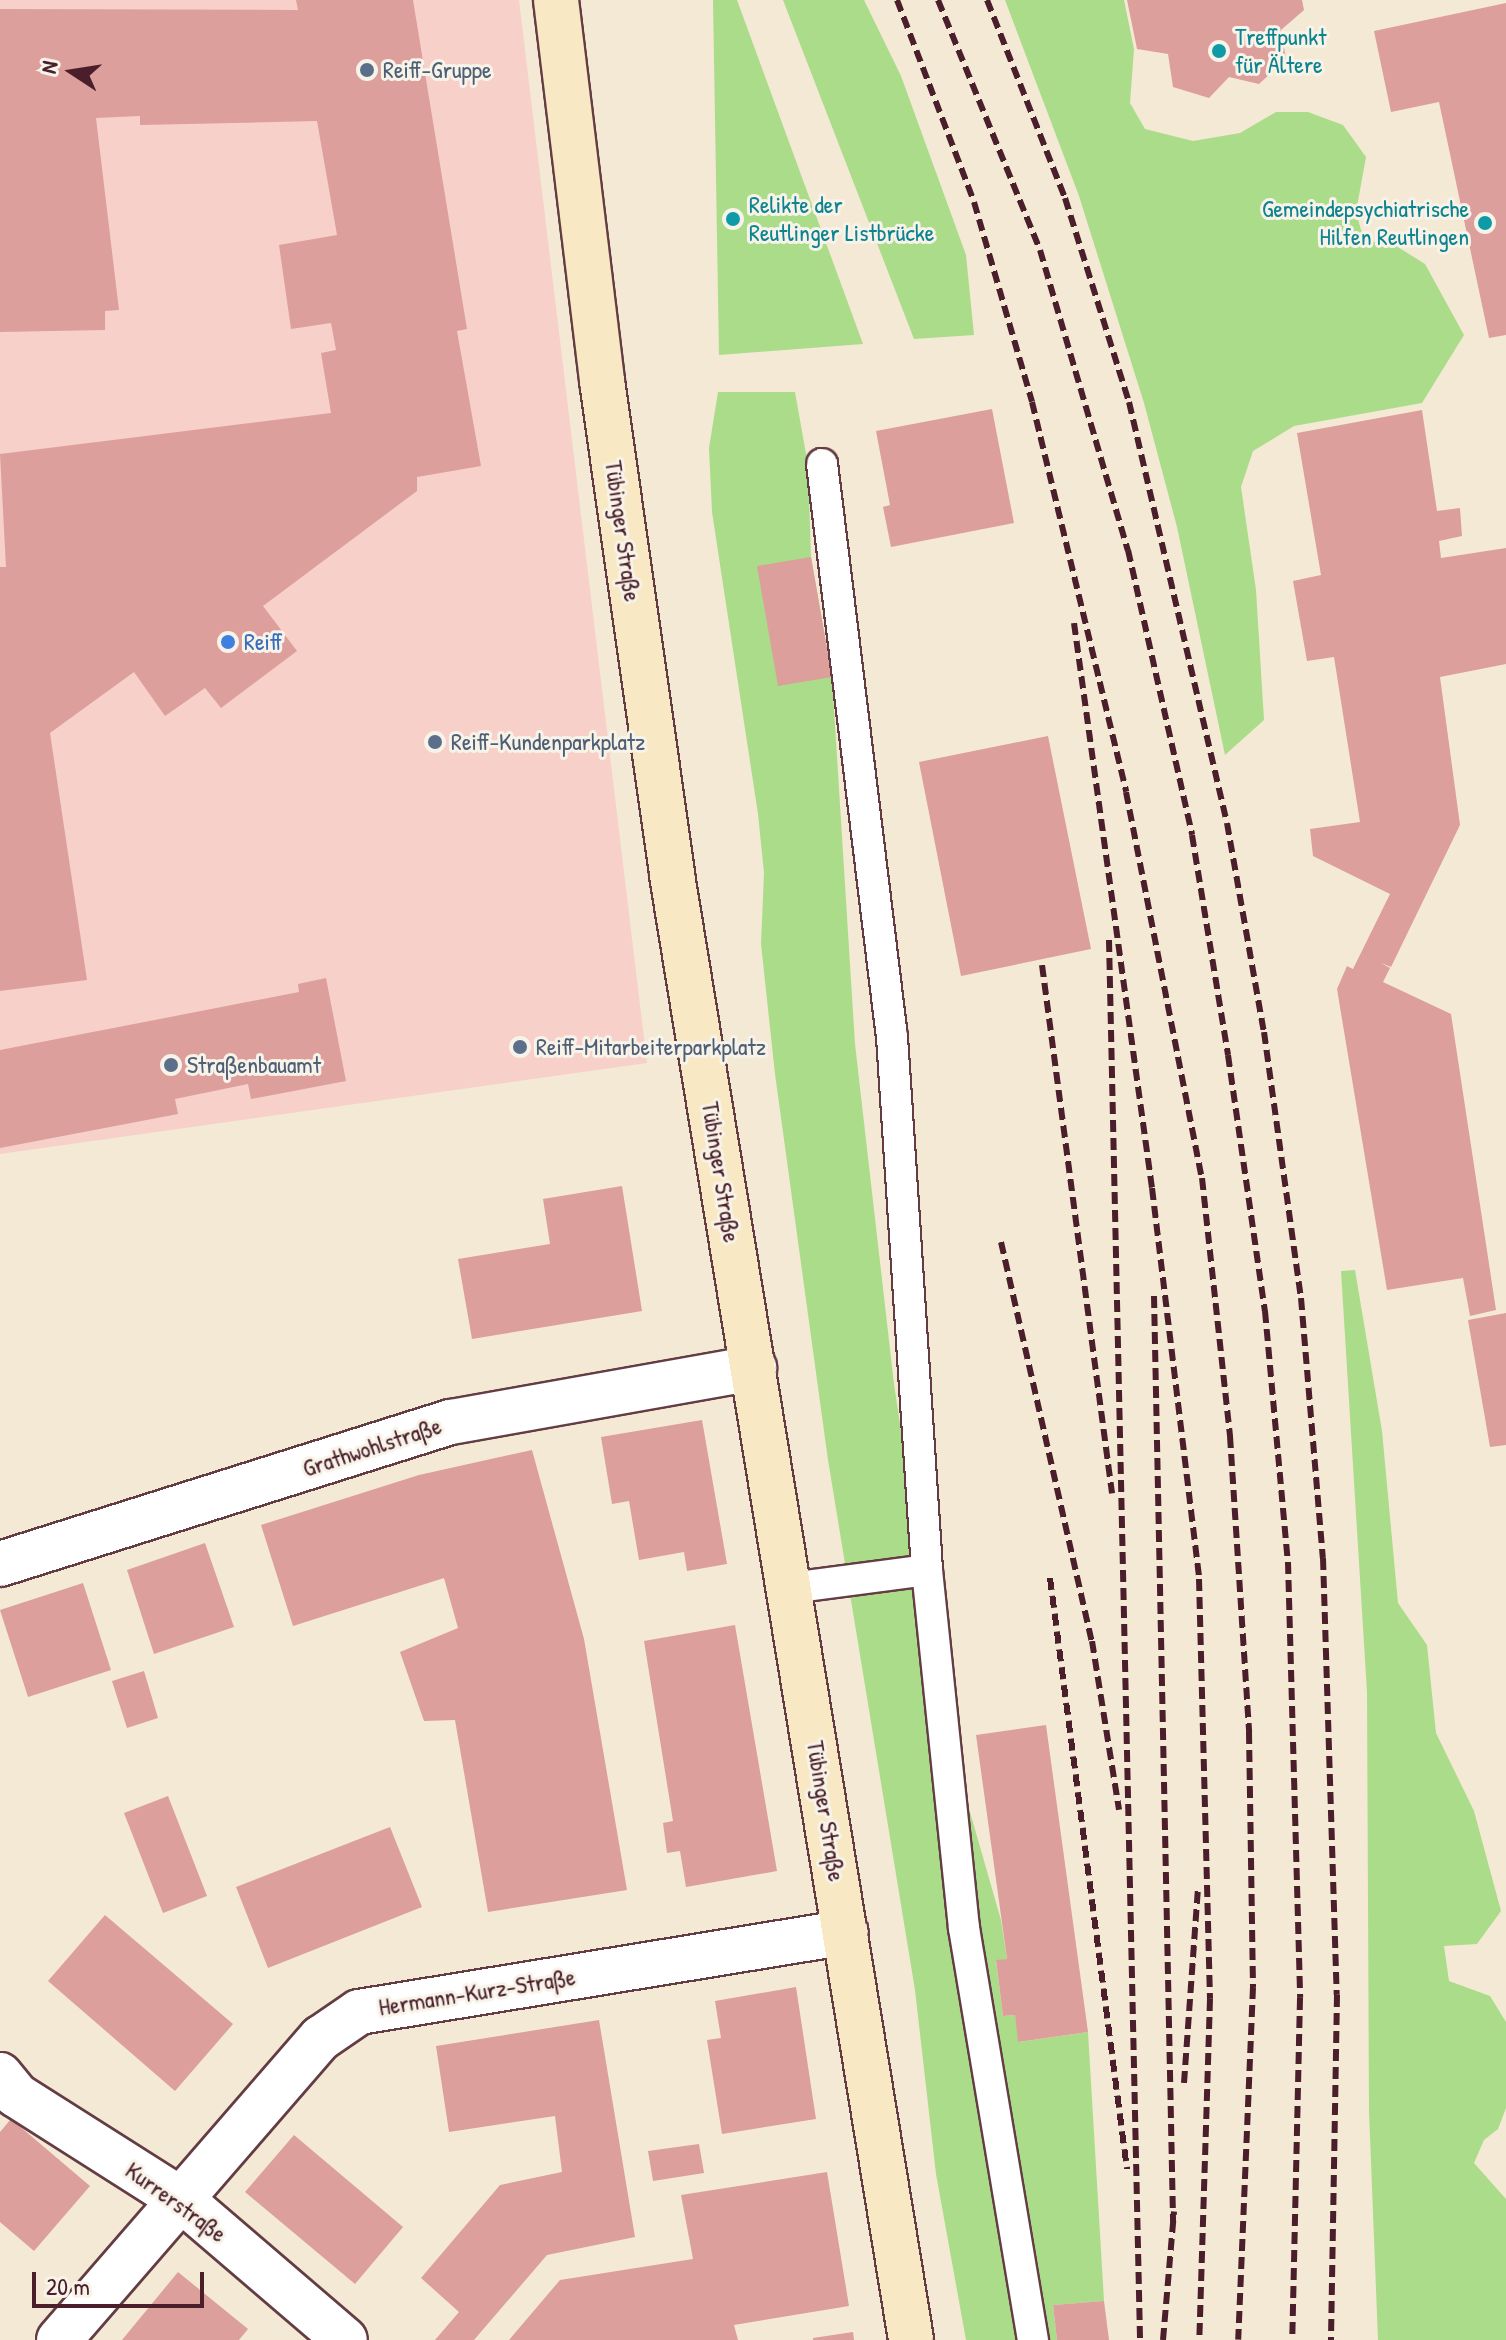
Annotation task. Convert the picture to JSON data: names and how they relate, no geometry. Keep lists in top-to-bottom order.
{
  "streets": {
    "street": [
      "Tübinger Straße",
      "Grathwohlstraße",
      "Hermann-Kurz-Straße",
      "Kurrerstraße"
    ]
  },
  "crossings": [
    ["Tübinger Straße", "Grathwohlstraße"],
    ["Tübinger Straße", "Hermann-Kurz-Straße"],
    ["Hermann-Kurz-Straße", "Kurrerstraße"]
  ],
  "places": [
    "Treffpunkt für Ältere",
    "Reiff-Gruppe",
    "Relikte der Reutlinger Listbrücke",
    "Gemeindepsychiatrische Hilfen Reutlingen",
    "Reiff",
    "Reiff-Kundenparkplatz",
    "Reiff-Mitarbeiterparkplatz",
    "Straßenbauamt"
  ],
  "scale_bar": "20 m",
  "north": "left"
}
